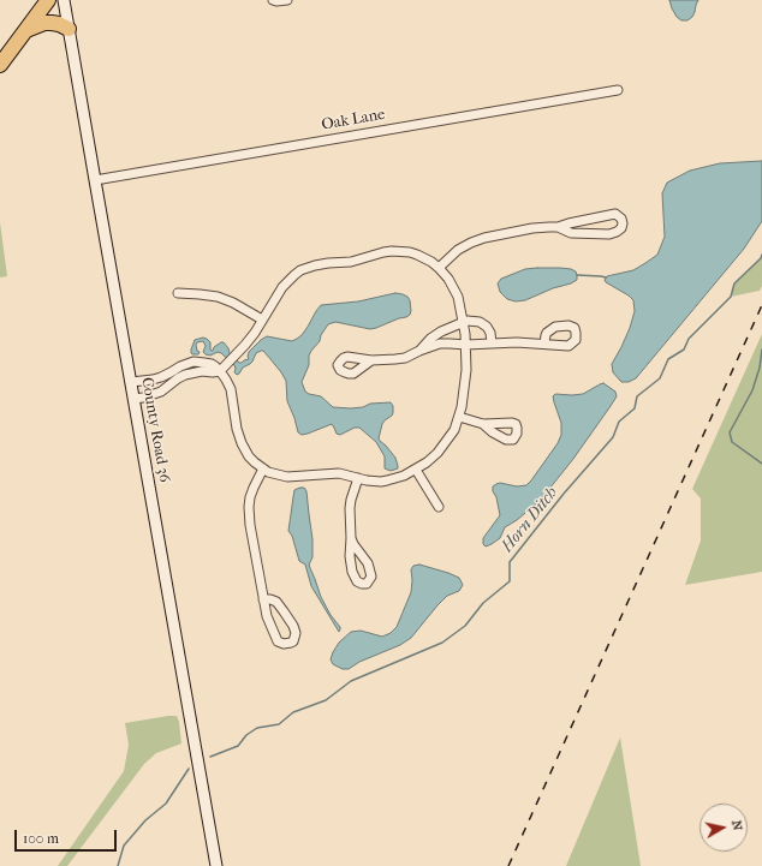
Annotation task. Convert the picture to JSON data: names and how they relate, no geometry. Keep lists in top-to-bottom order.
{
  "streets": {
    "street": ["Oak Lane", "County Road 36"]
  },
  "crossings": [
    ["Oak Lane", "County Road 36"]
  ],
  "water": ["Horn Ditch"],
  "scale_bar": "100 m",
  "north": "right"
}
